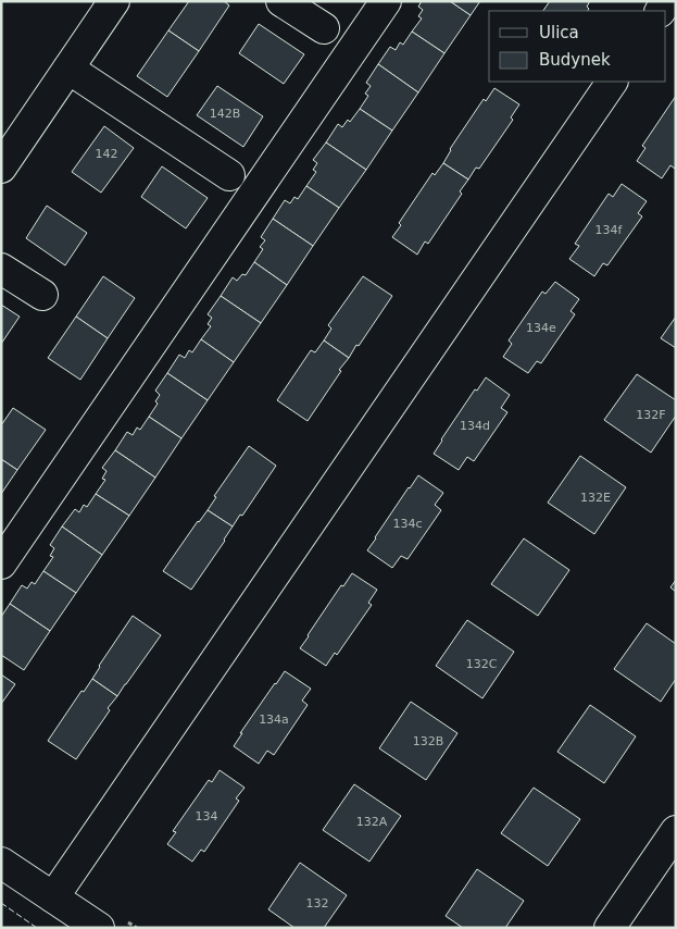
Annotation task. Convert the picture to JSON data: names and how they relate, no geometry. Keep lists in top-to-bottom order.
{
  "house_numbers": [
    "142B",
    "142",
    "134f",
    "134e",
    "132F",
    "134d",
    "132E",
    "134c",
    "132C",
    "134a",
    "132B",
    "134",
    "132A",
    "132"
  ],
  "legend": ["Ulica", "Budynek"]
}
